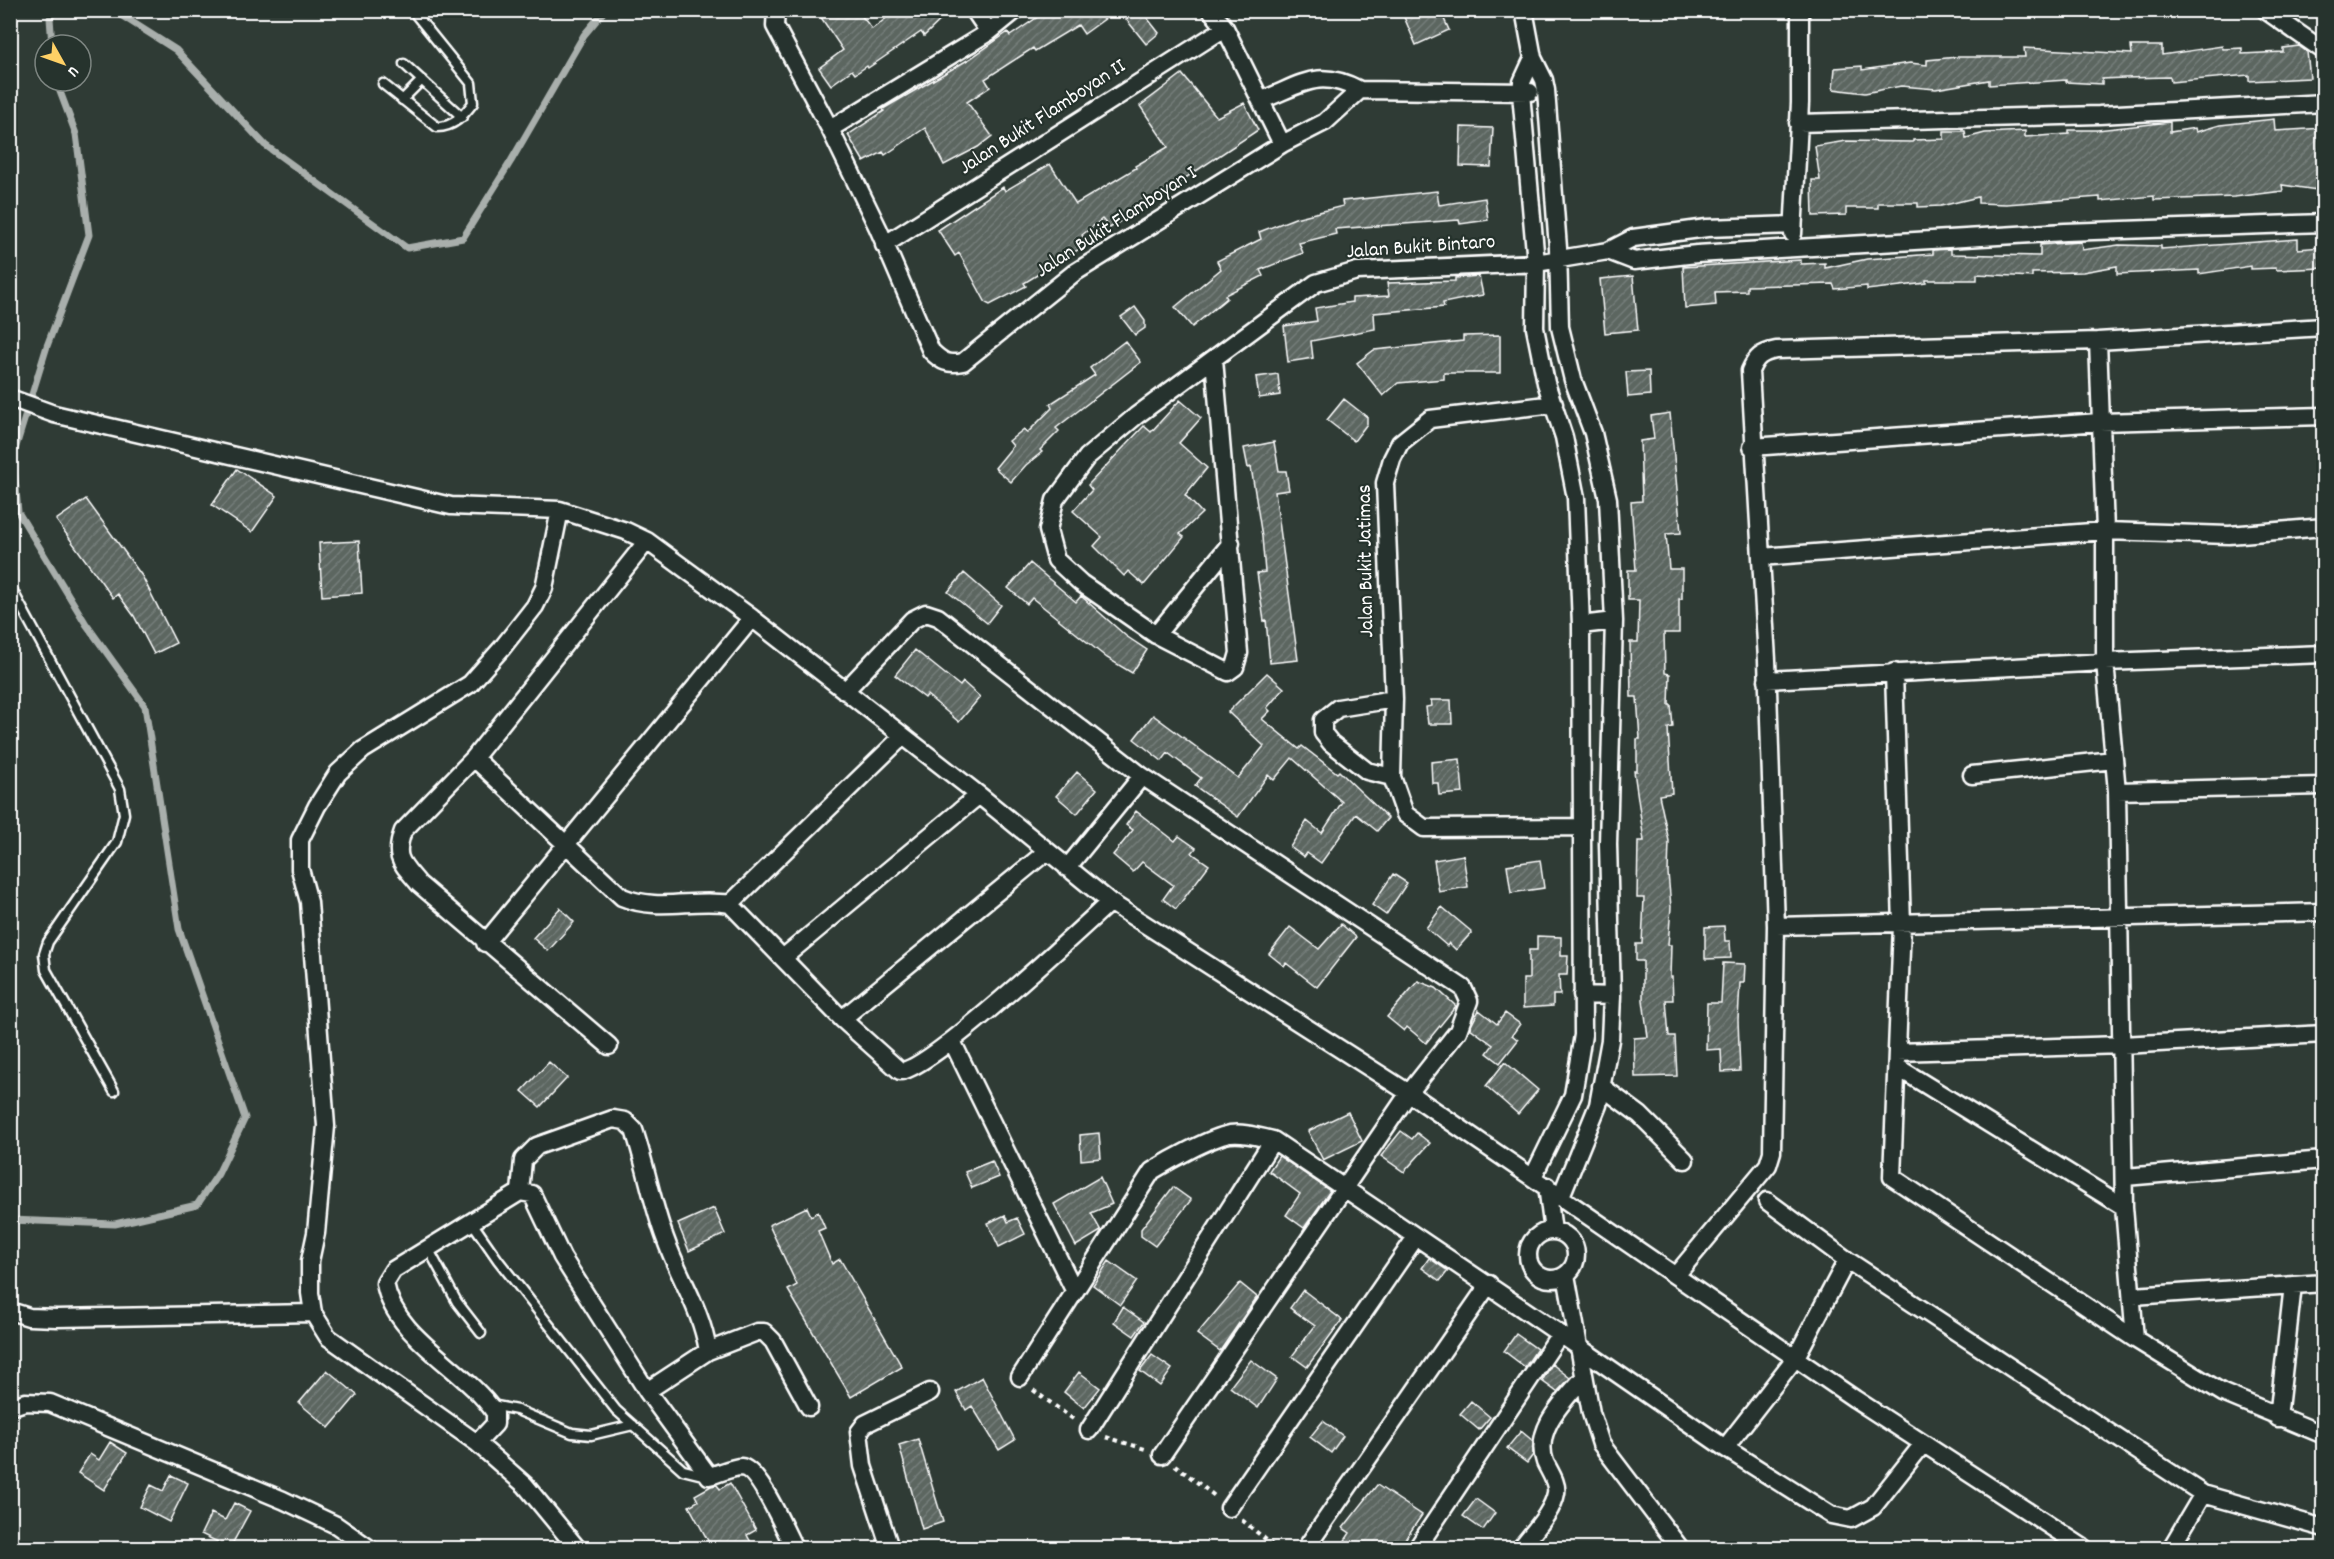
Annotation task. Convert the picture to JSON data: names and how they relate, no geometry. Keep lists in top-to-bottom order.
{
  "streets": {
    "street": [
      "Jalan Bukit Flamboyan II",
      "Jalan Bukit Flamboyan I",
      "Jalan Bukit Bintaro",
      "Jalan Bukit Jatimas"
    ]
  },
  "crossings": [
    ["Jalan Bukit Flamboyan II", "Jalan Bukit Flamboyan I"]
  ],
  "north": "bottom right"
}
